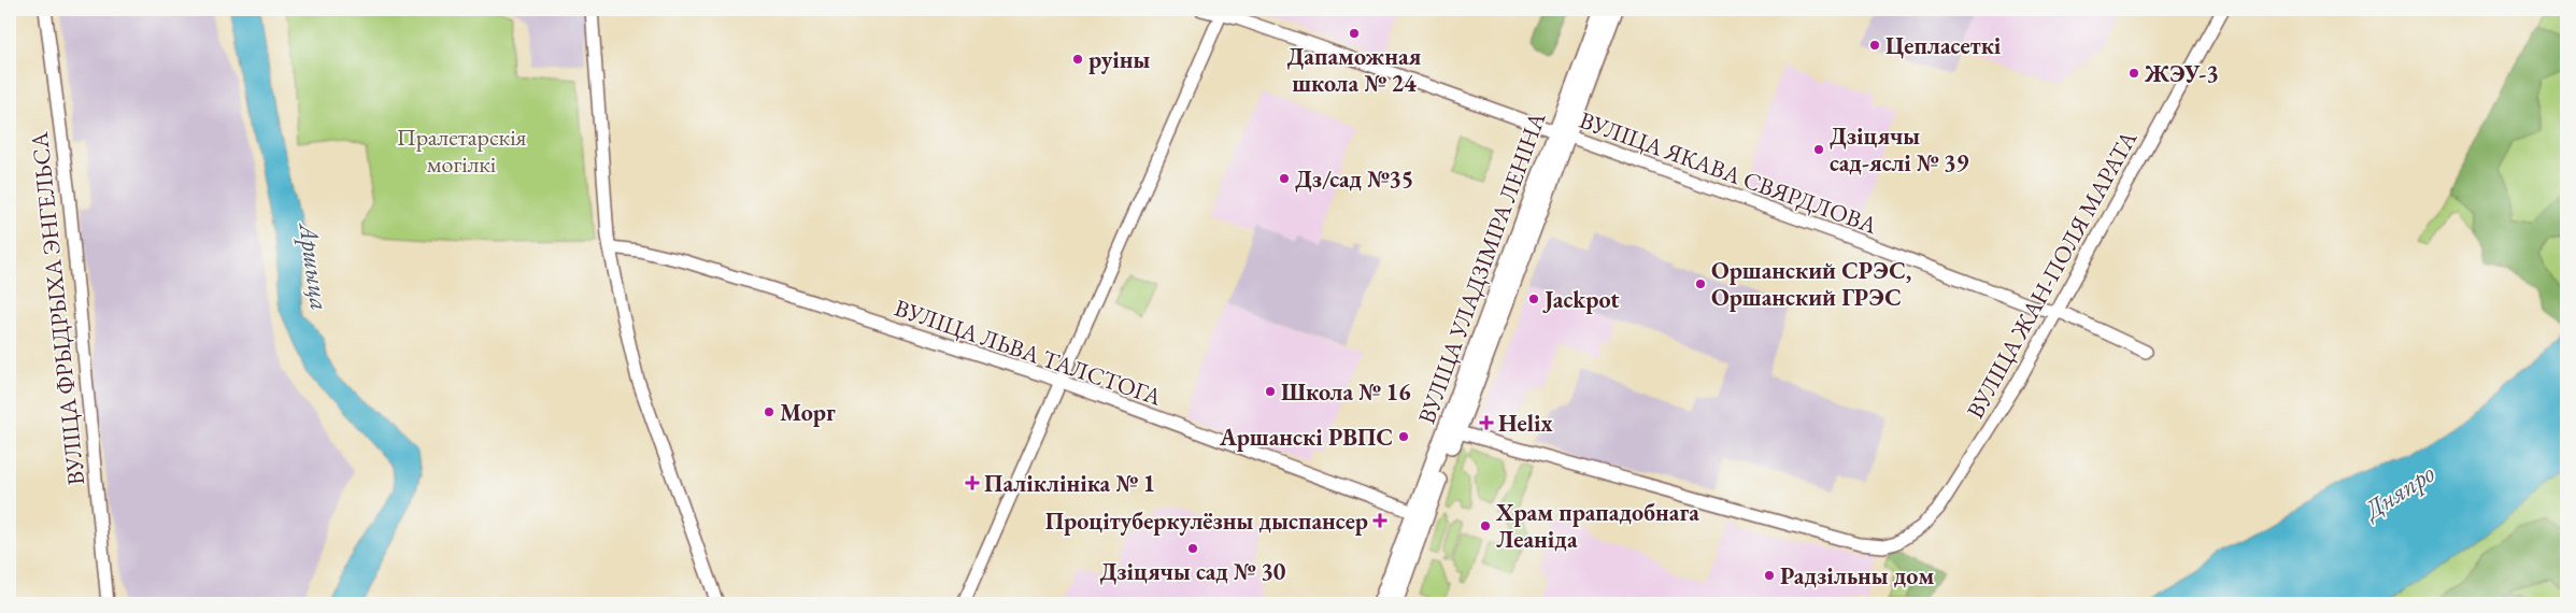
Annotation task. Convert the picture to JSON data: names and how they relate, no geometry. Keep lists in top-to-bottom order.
{
  "streets": {
    "main road": ["ВУЛІЦА УЛАДЗІМІРА ЛЕНІНА"],
    "street": [
      "ВУЛІЦА ЯКАВА СВЯРДЛОВА",
      "ВУЛІЦА ЖАН-ПОЛЯ МАРАТА",
      "ВУЛІЦА ФРЫДРЫХА ЭНГЕЛЬСА",
      "ВУЛІЦА ЛЬВА ТАЛСТОГА"
    ]
  },
  "crossings": [
    ["ВУЛІЦА ЯКАВА СВЯРДЛОВА", "ВУЛІЦА УЛАДЗІМІРА ЛЕНІНА"],
    ["ВУЛІЦА ЯКАВА СВЯРДЛОВА", "ВУЛІЦА ЖАН-ПОЛЯ МАРАТА"],
    ["ВУЛІЦА УЛАДЗІМІРА ЛЕНІНА", "ВУЛІЦА ЖАН-ПОЛЯ МАРАТА"],
    ["ВУЛІЦА УЛАДЗІМІРА ЛЕНІНА", "ВУЛІЦА ЛЬВА ТАЛСТОГА"]
  ],
  "water": ["Аршыца", "Дняпро"],
  "parks": ["Пралетарскія могілкі"],
  "places": {
    "other": [
      "Дапаможная школа № 24",
      "Цепласеткі",
      "руіны",
      "ЖЭУ-3",
      "Дзіцячы сад-яслі № 39",
      "Дз/сад №35",
      "Оршанский СРЭС, Оршанский ГРЭС",
      "Jackpot",
      "Школа № 16",
      "Морг",
      "Аршанскі РВПС",
      "Храм прападобнага Леаніда",
      "Дзіцячы сад № 30",
      "Радзільны дом"
    ],
    "health": ["Helix", "Паліклініка № 1", "Процітуберкулёзны дыспансер"]
  }
}
